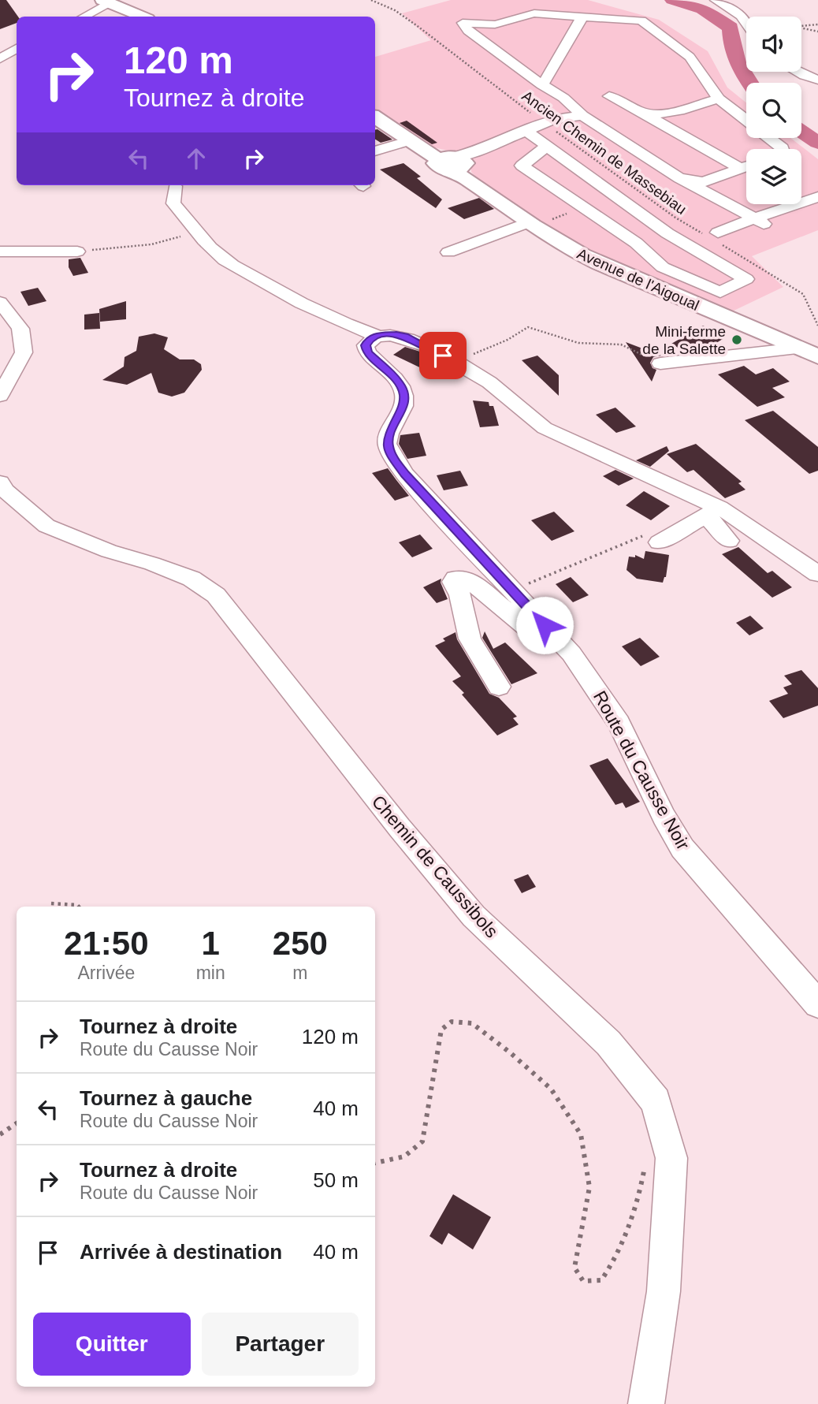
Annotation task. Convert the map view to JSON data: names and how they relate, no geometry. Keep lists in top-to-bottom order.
{
  "streets": {
    "main road": ["Avenue de l'Aigoual"],
    "street": ["Route du Causse Noir", "Chemin de Caussibols"],
    "path": ["Ancien Chemin de Massebiau"]
  },
  "places": ["Mini-ferme de la Salette"],
  "page": {
    "turn": ["120 m", "Tournez à droite"],
    "eta": [
      "21:50",
      "Arrivée",
      "1",
      "min",
      "250",
      "m"
    ],
    "list": [
      {
        "name": "Tournez à droite",
        "note": "Route du Causse Noir",
        "value": "120 m"
      },
      {
        "name": "Tournez à gauche",
        "note": "Route du Causse Noir",
        "value": "40 m"
      },
      {
        "name": "Tournez à droite",
        "note": "Route du Causse Noir",
        "value": "50 m"
      },
      {
        "name": "Arrivée à destination",
        "value": "40 m"
      }
    ],
    "buttons": ["Quitter", "Partager"]
  }
}
